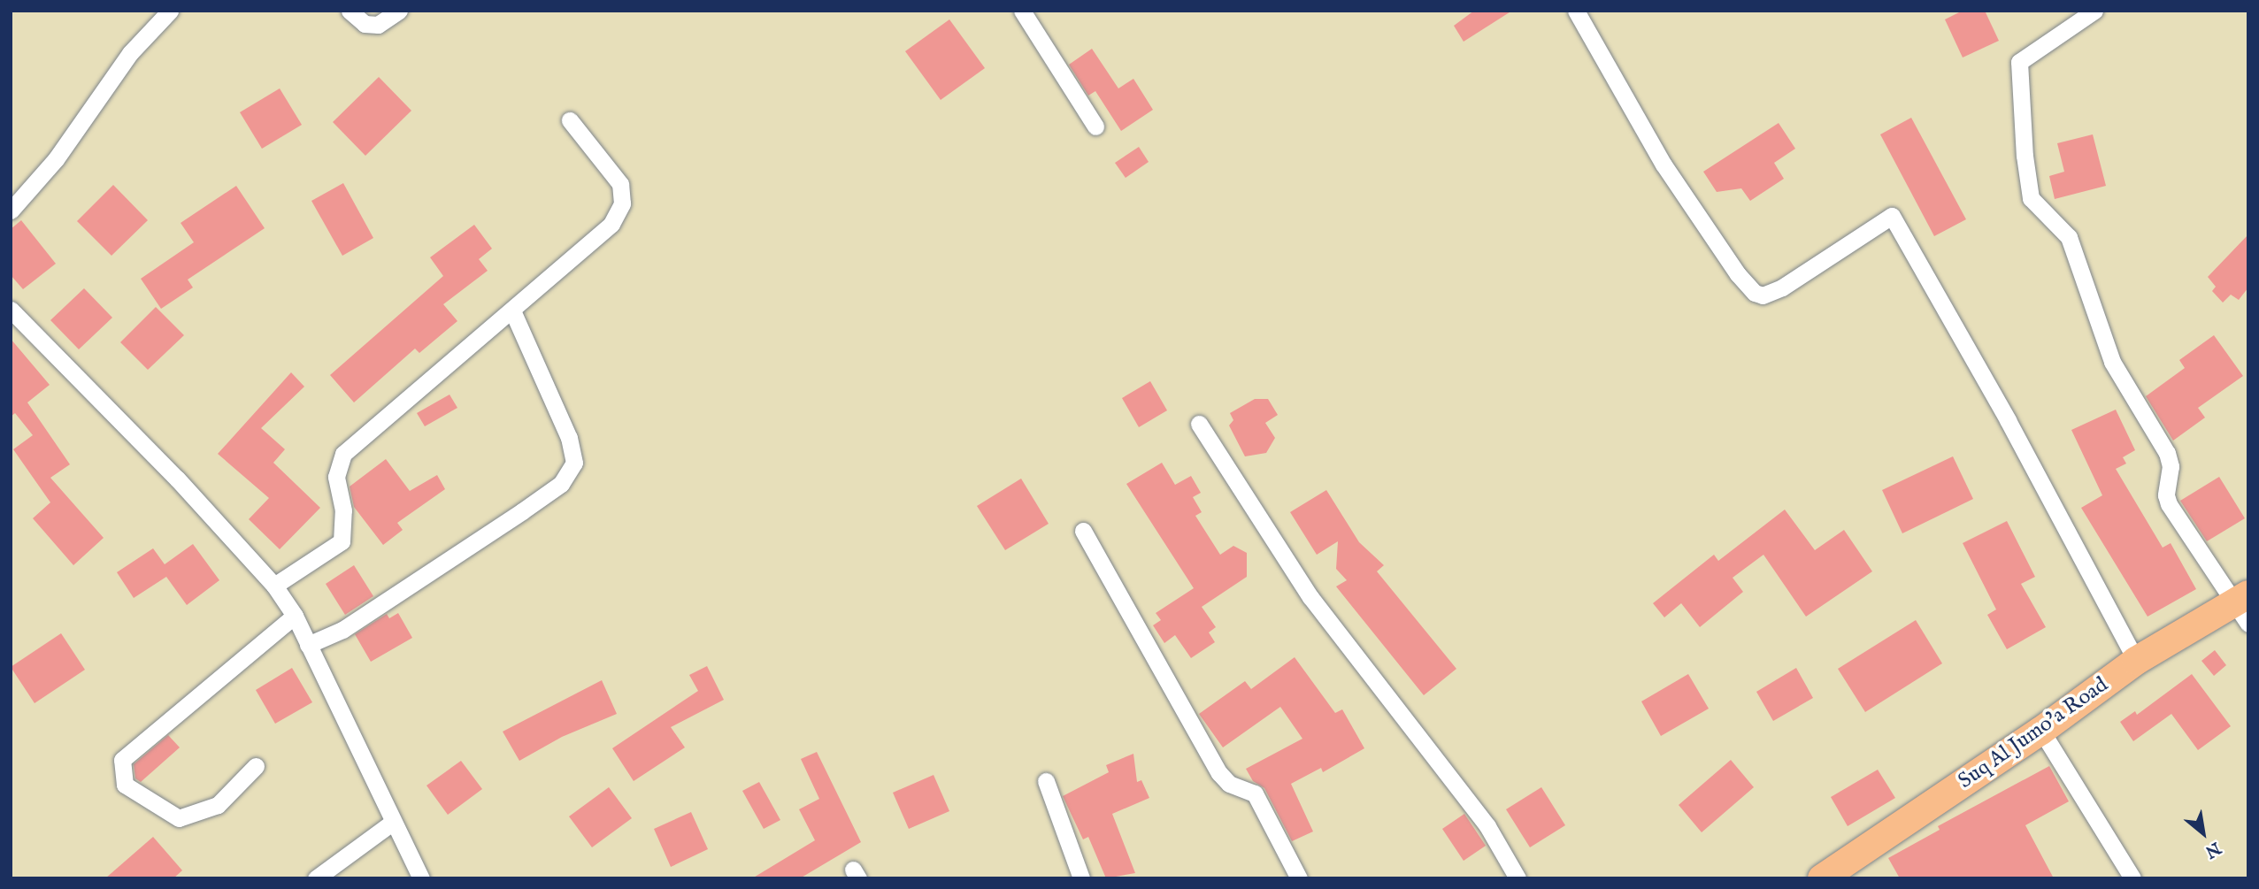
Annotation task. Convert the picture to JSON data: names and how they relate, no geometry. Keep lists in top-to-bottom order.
{
  "streets": {
    "main road": ["Suq Al Jumo’a Road"]
  },
  "north": "bottom right"
}
